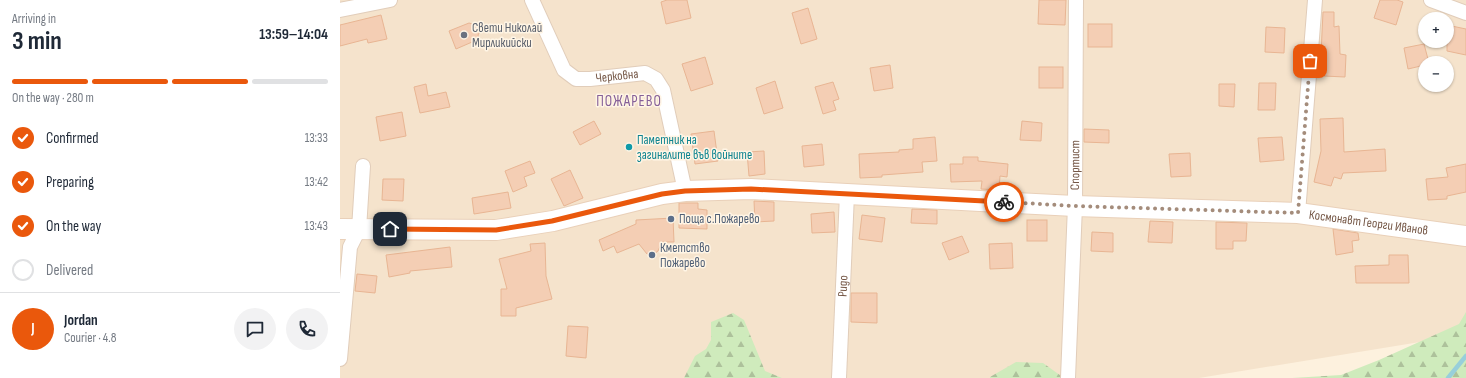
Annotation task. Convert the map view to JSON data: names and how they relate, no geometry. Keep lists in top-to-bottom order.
{
  "streets": {
    "street": [
      "Черковна",
      "Спортист",
      "Космонавт Георги Иванов",
      "Ридо"
    ]
  },
  "crossings": [
    ["Черковна", "Космонавт Георги Иванов"],
    ["Спортист", "Космонавт Георги Иванов"],
    ["Космонавт Георги Иванов", "Ридо"]
  ],
  "districts": ["ПОЖАРЕВО"],
  "places": [
    "Свети Николай Мирликийски",
    "Паметник на загиналите във войните",
    "Поща с.Пожарево",
    "Кметство Пожарево"
  ],
  "page": {
    "heading": ["3 min", "Arriving in", "13:59–14:04"],
    "panel": ["Jordan", "Courier · 4.8"],
    "map_buttons": ["+", "−"],
    "bar": "On the way · 280 m",
    "list": [
      ["Confirmed", "13:33"],
      ["Preparing", "13:42"],
      ["On the way", "13:43"],
      "Delivered"
    ],
    "round": "J"
  }
}
